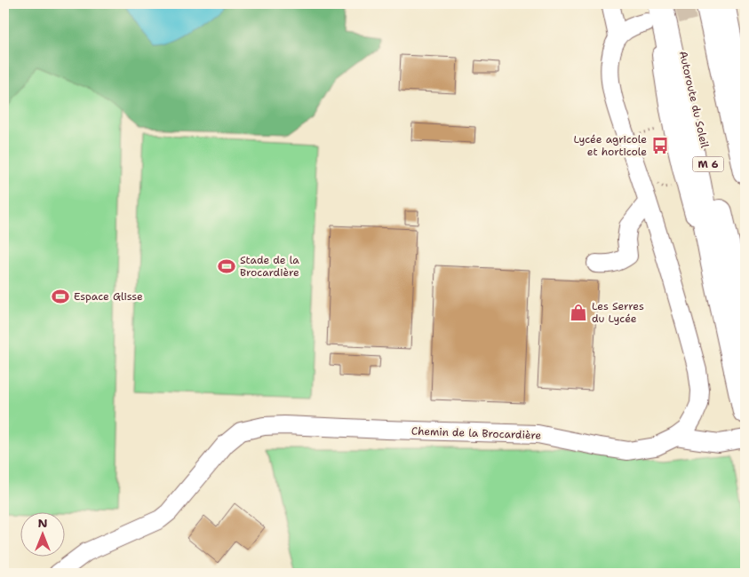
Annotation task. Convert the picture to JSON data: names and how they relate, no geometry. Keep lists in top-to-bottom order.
{
  "streets": {
    "highway": ["Autoroute du Soleil", "M 6"],
    "street": ["Chemin de la Brocardière"]
  },
  "places": {
    "bus stop": ["Lycée agricole et horticole"],
    "sports": ["Stade de la Brocardière", "Espace Glisse"],
    "shop": ["Les Serres du Lycée"]
  },
  "north": "top"
}
